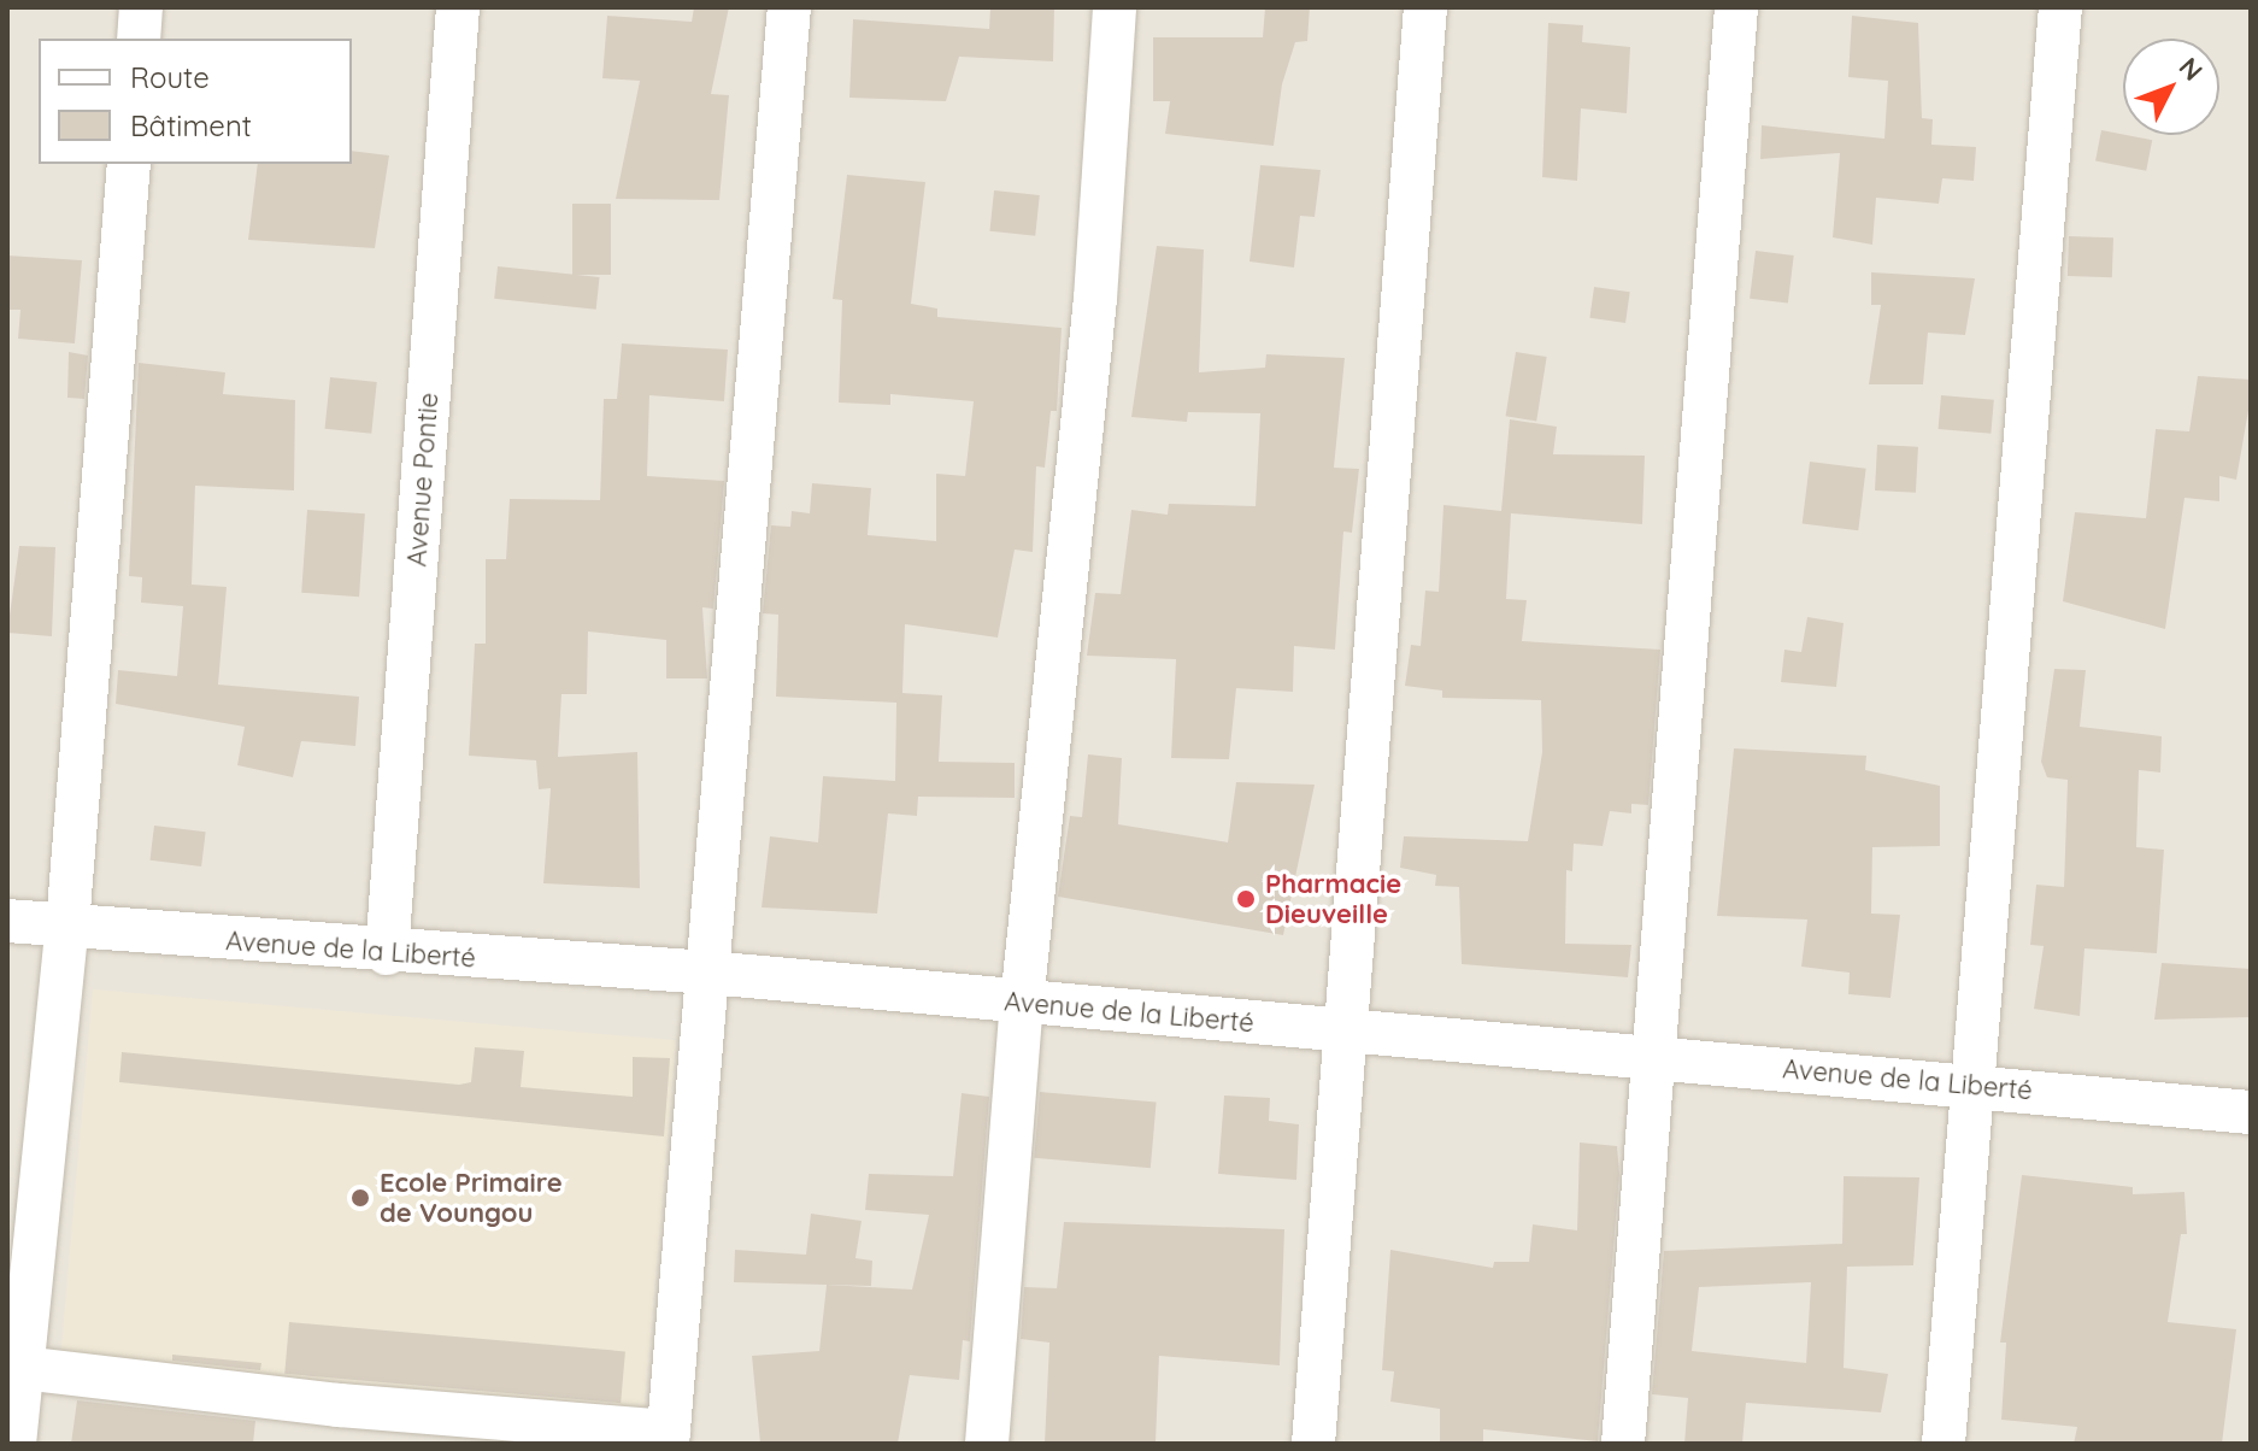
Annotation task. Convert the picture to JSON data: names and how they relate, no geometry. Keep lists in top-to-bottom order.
{
  "streets": {
    "street": ["Avenue Pontie", "Avenue de la Liberté"]
  },
  "crossings": [
    ["Avenue Pontie", "Avenue de la Liberté"]
  ],
  "places": ["Pharmacie Dieuveille", "Ecole Primaire de Voungou"],
  "legend": ["Route", "Bâtiment"],
  "north": "top right"
}
